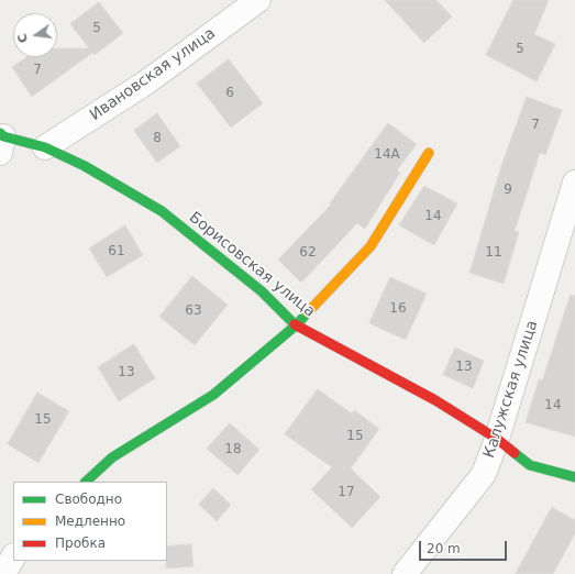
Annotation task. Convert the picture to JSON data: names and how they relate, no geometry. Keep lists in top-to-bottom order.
{
  "streets": {
    "street": ["Ивановская улица", "Борисовская улица", "Калужская улица"]
  },
  "crossings": [
    ["Ивановская улица", "Борисовская улица"],
    ["Борисовская улица", "Калужская улица"]
  ],
  "house_numbers": [
    "5",
    "5",
    "7",
    "6",
    "7",
    "8",
    "14А",
    "9",
    "14",
    "61",
    "62",
    "11",
    "16",
    "63",
    "13",
    "13",
    "14",
    "15",
    "15",
    "18",
    "17"
  ],
  "legend": ["Свободно", "Медленно", "Пробка"],
  "scale_bar": "20 m",
  "north": "left"
}
